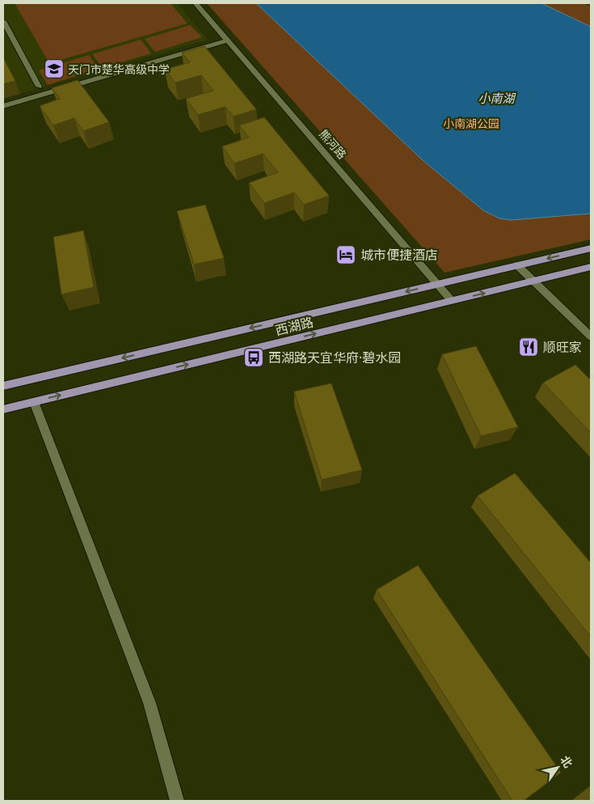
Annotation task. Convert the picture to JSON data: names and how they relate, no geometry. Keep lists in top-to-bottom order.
{
  "streets": {
    "main road": ["西湖路"],
    "street": ["熊河路"]
  },
  "crossings": [
    ["熊河路", "西湖路"]
  ],
  "water": ["小南湖"],
  "parks": ["小南湖公园"],
  "places": {
    "school or university": ["天门市楚华高级中学"],
    "hotel": ["城市便捷酒店"],
    "restaurant": ["顺旺家"],
    "bus stop": ["西湖路天宜华府·碧水园"]
  },
  "north": "top right"
}
